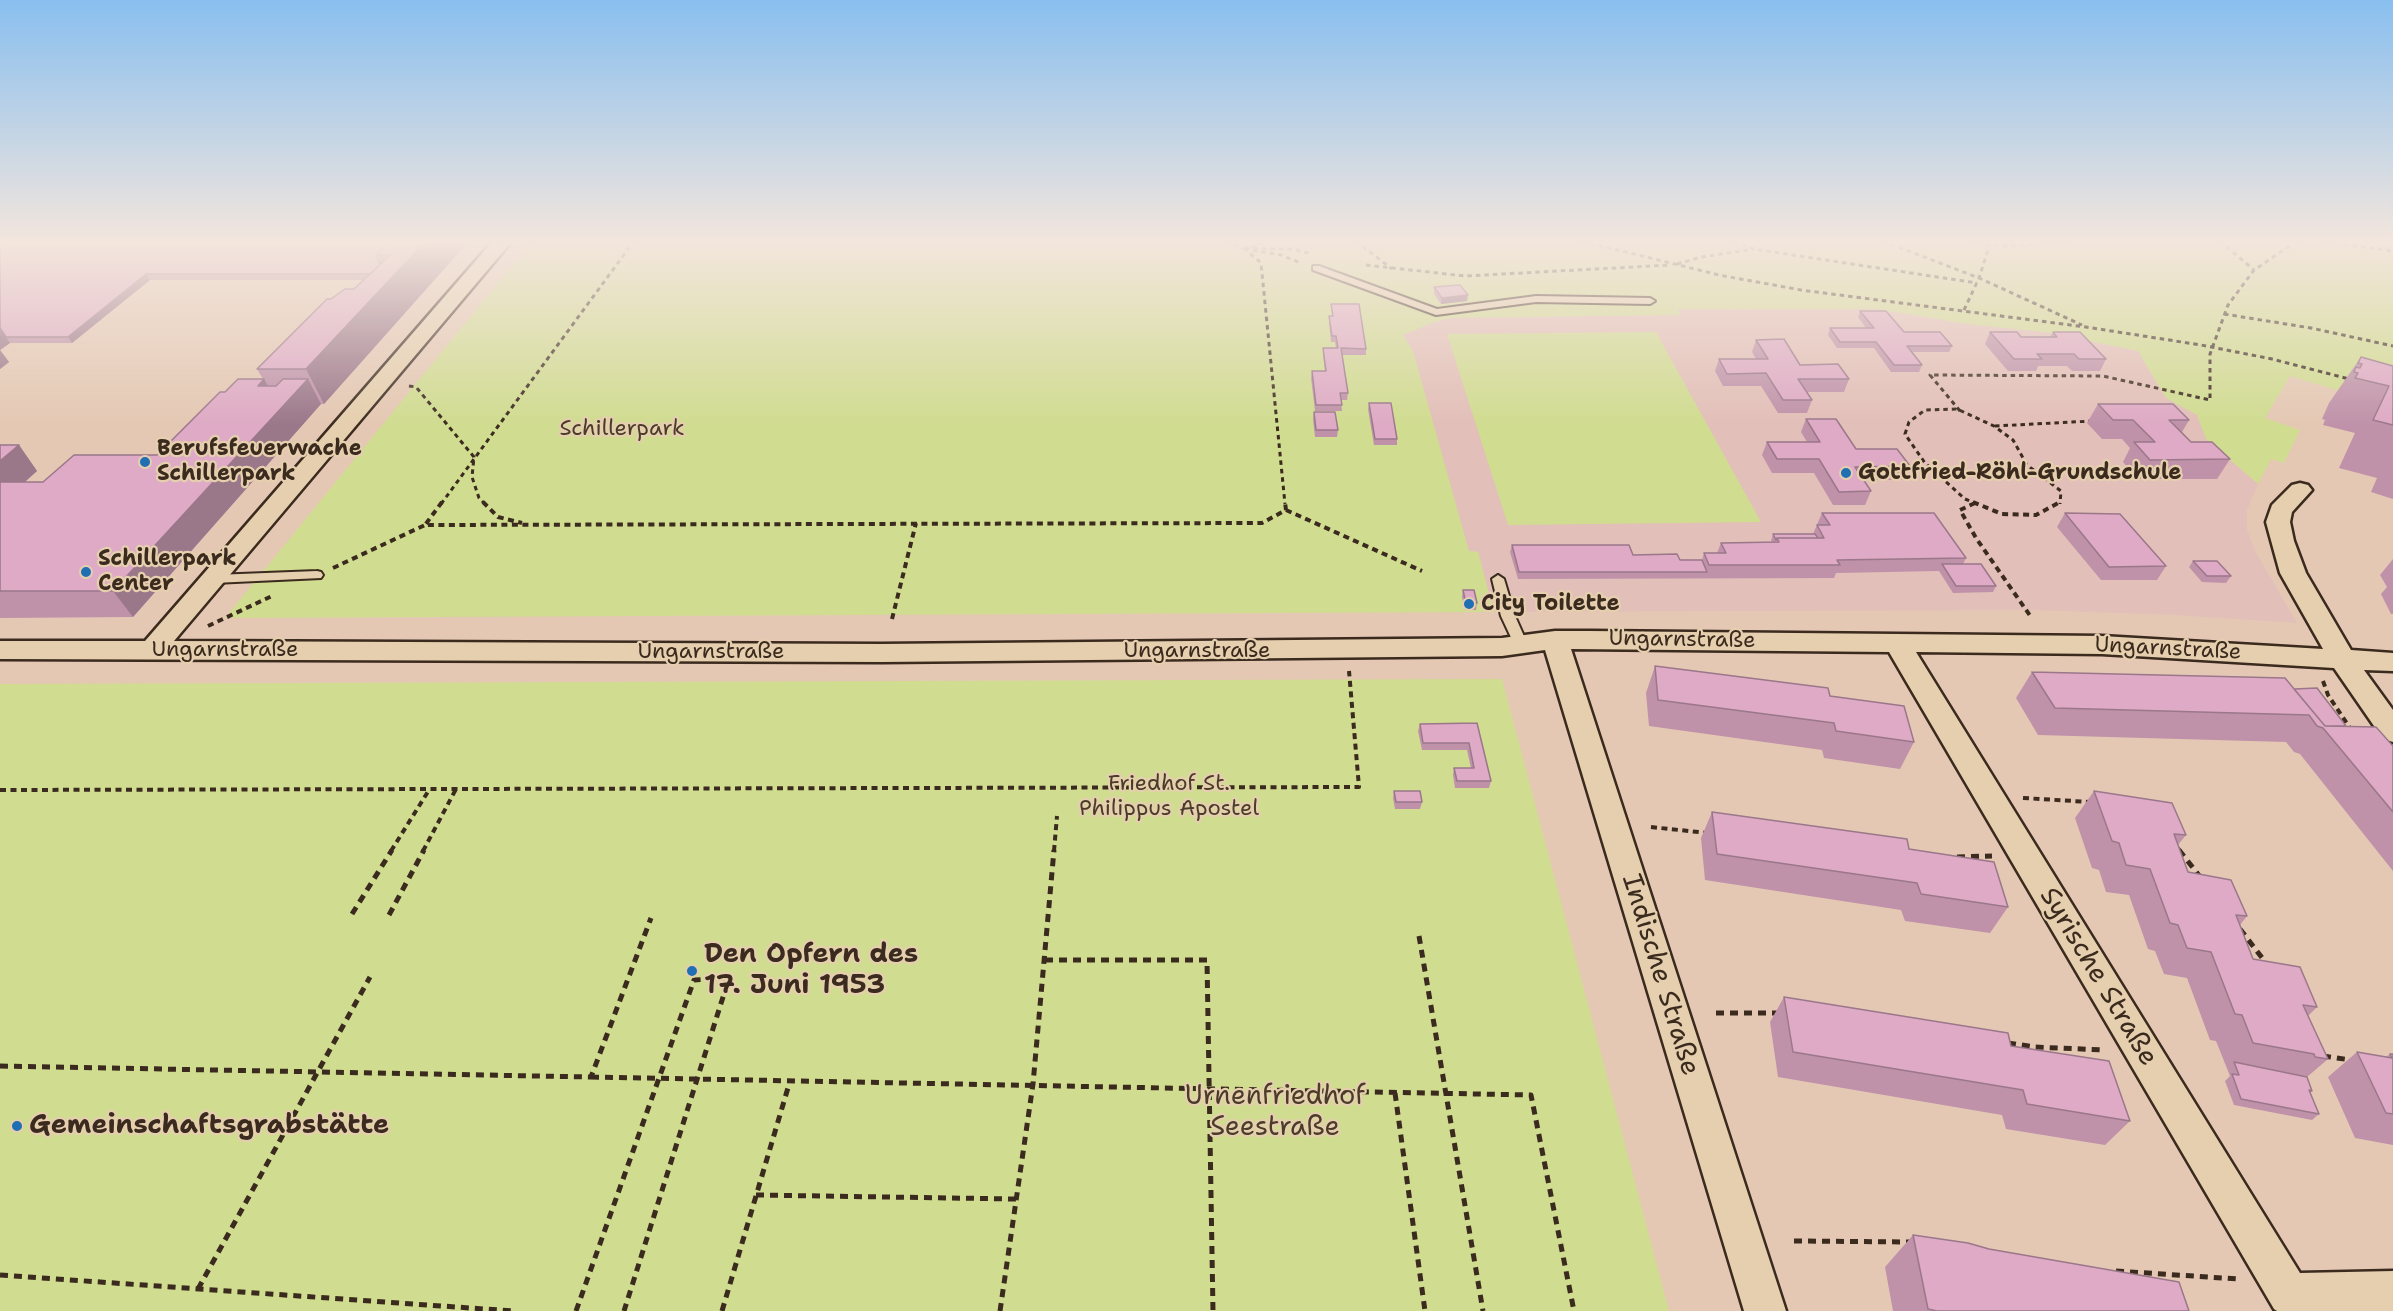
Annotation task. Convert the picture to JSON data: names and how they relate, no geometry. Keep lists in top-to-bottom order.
{
  "streets": {
    "street": ["Ungarnstraße", "Indische Straße", "Syrische Straße"]
  },
  "crossings": [
    ["Ungarnstraße", "Indische Straße"],
    ["Ungarnstraße", "Syrische Straße"]
  ],
  "parks": ["Schillerpark", "Friedhof St. Philippus Apostel", "Urnenfriedhof Seestraße"],
  "places": [
    "Berufsfeuerwache Schillerpark",
    "Gottfried-Röhl-Grundschule",
    "Schillerpark Center",
    "City Toilette",
    "Den Opfern des 17. Juni 1953",
    "Gemeinschaftsgrabstätte"
  ]
}
